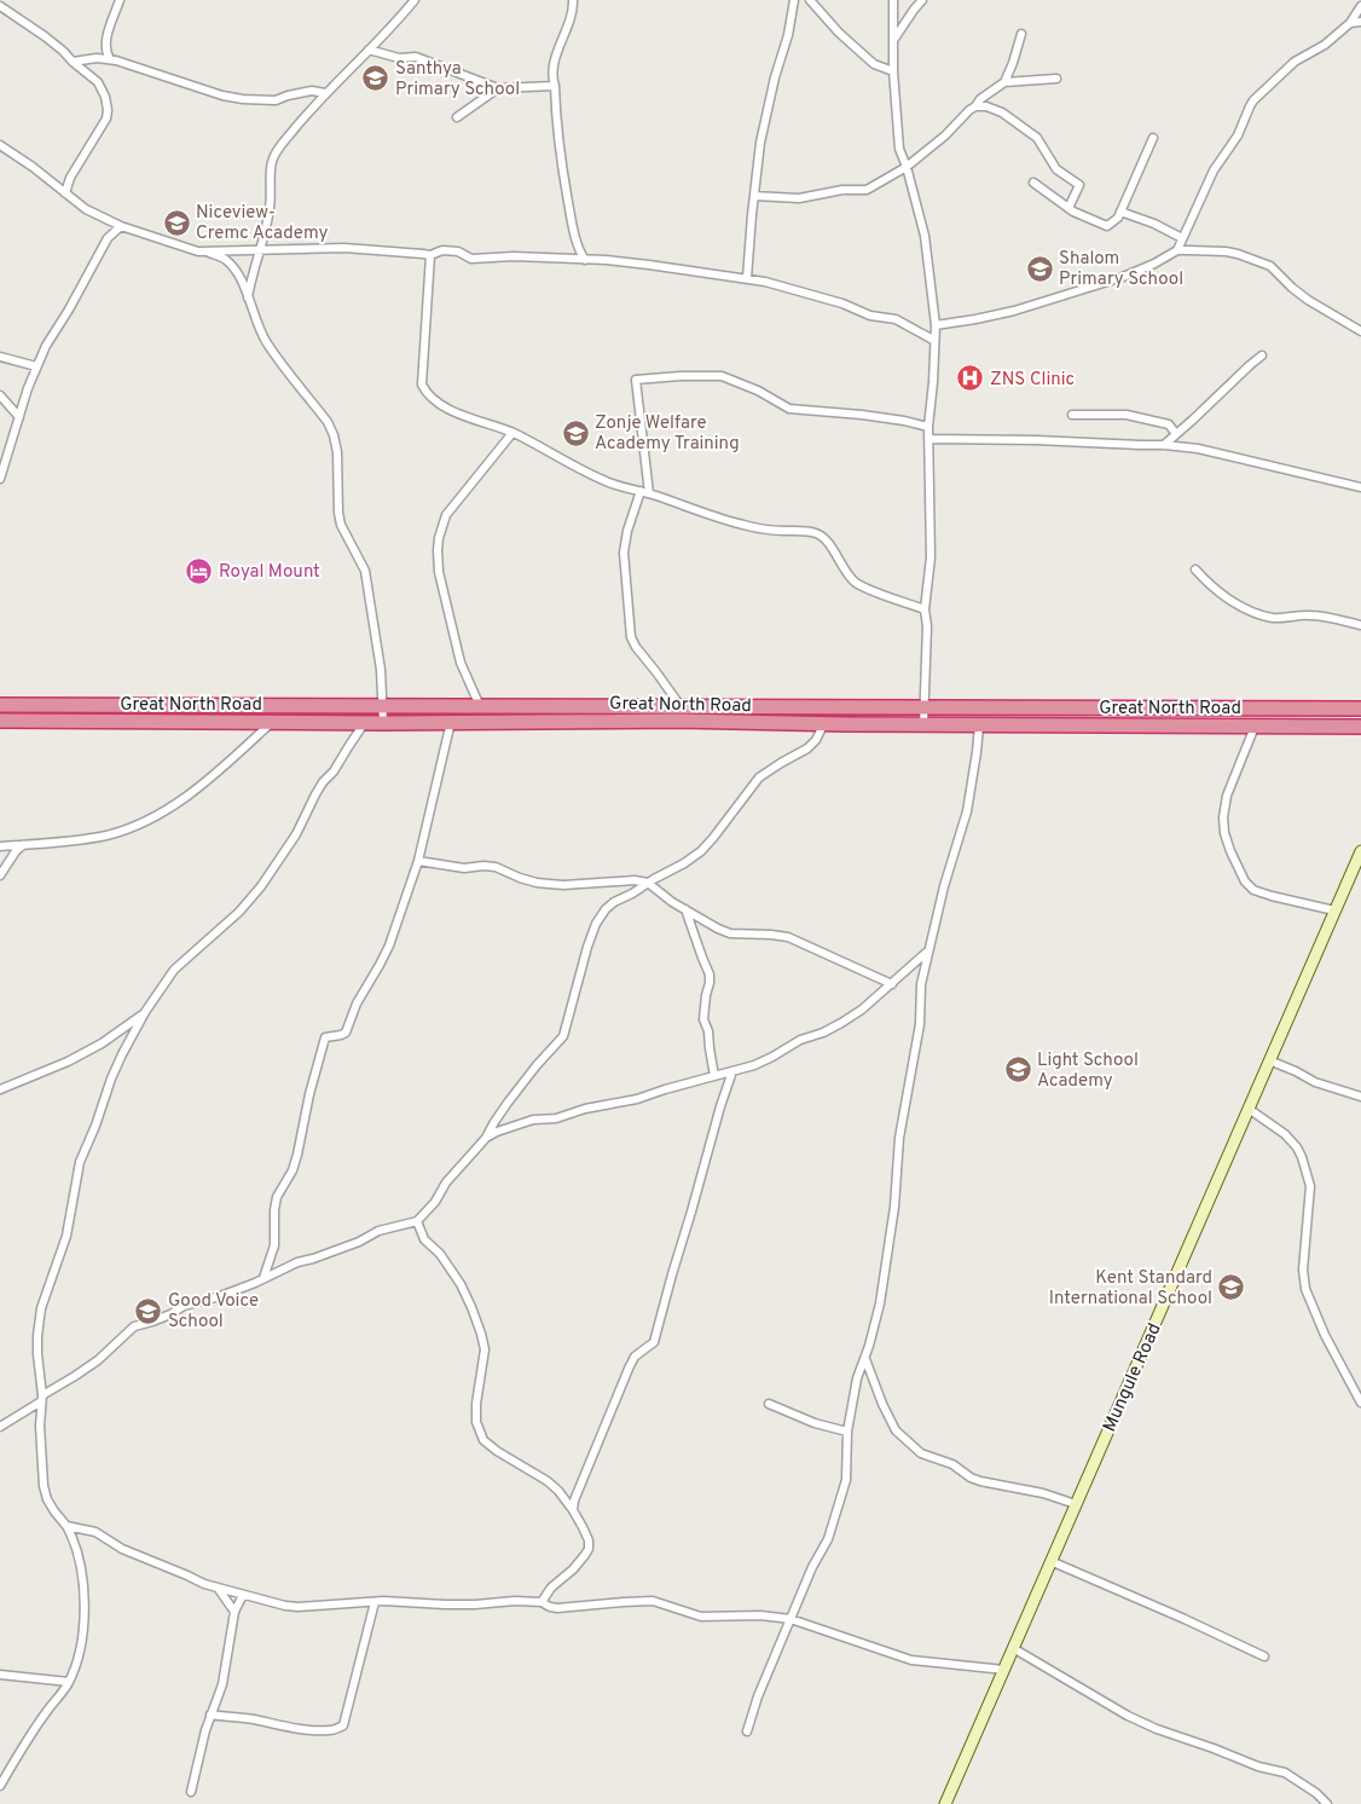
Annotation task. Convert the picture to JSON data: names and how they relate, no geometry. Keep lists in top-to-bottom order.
{
  "streets": {
    "highway": ["Great North Road"],
    "street": ["Mungule Road"]
  },
  "places": {
    "school or university": [
      "Santhya Primary School",
      "Niceview- Cremc Academy",
      "Shalom Primary School",
      "Zonje Welfare Academy Training",
      "Light School Academy",
      "Kent Standard International School",
      "Good Voice School"
    ],
    "hospital": ["ZNS Clinic"],
    "hotel": ["Royal Mount"]
  }
}
